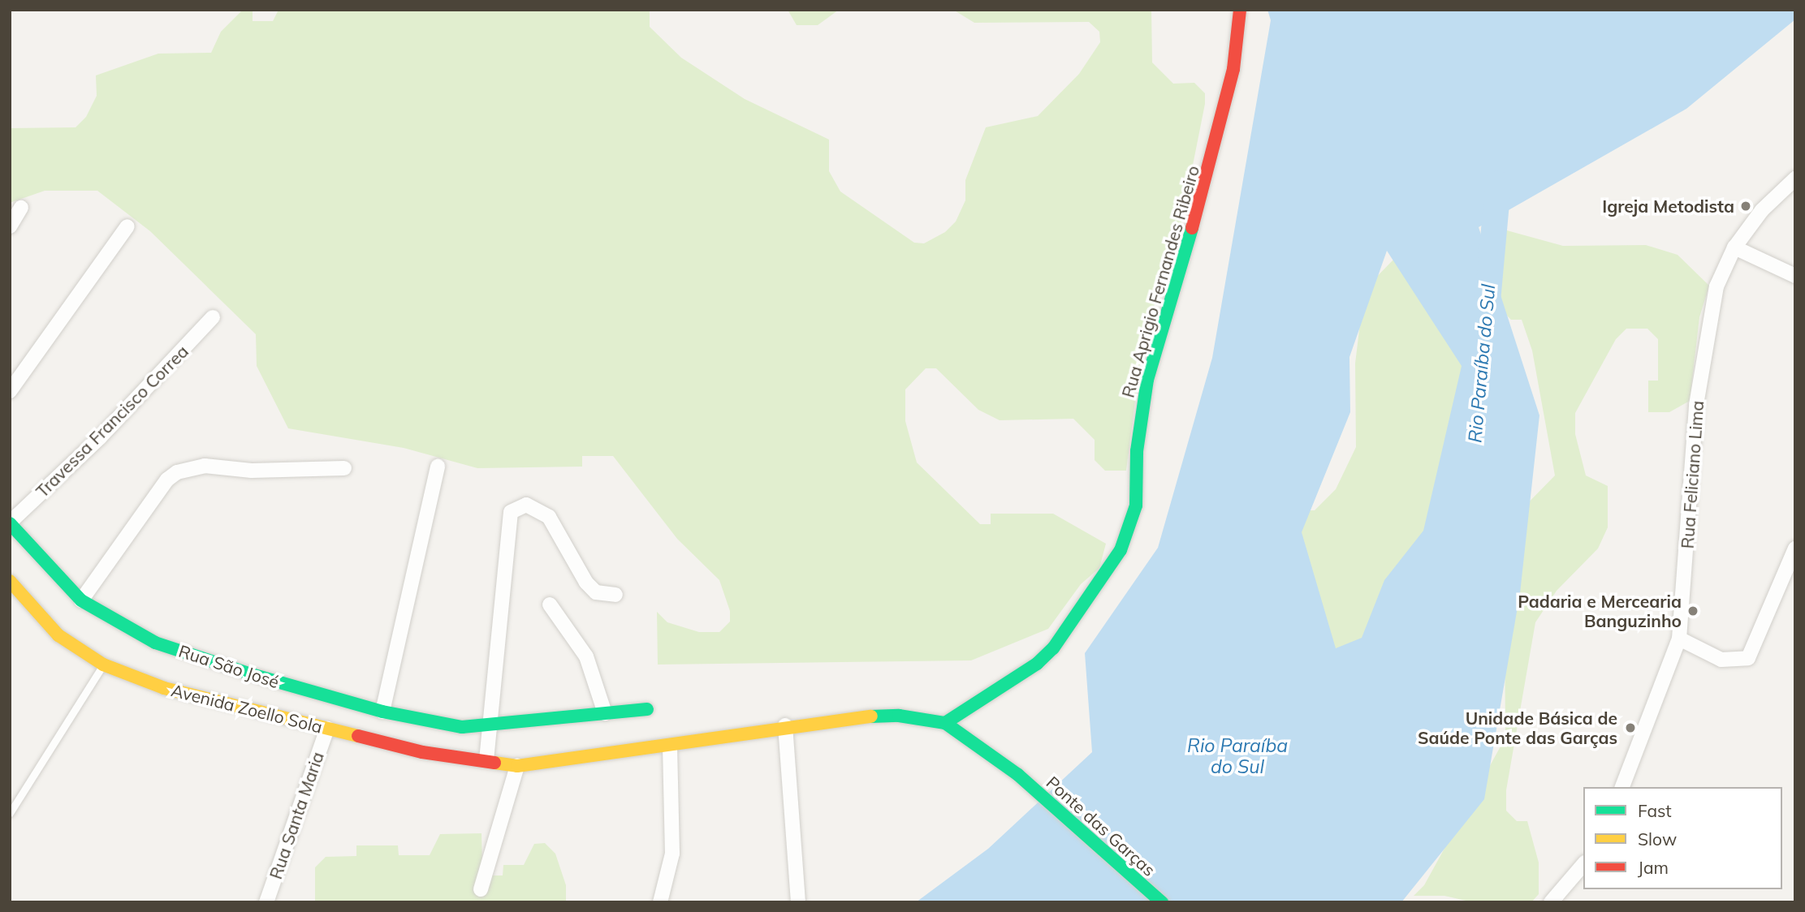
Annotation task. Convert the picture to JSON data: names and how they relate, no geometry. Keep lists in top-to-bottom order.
{
  "streets": {
    "street": [
      "Rua Aprigio Fernandes Ribeiro",
      "Travessa Francisco Correa",
      "Rua Feliciano Lima",
      "Rua São José",
      "Avenida Zoello Sola",
      "Rua Santa Maria",
      "Ponte das Garças"
    ]
  },
  "crossings": [
    ["Rua Aprigio Fernandes Ribeiro", "Avenida Zoello Sola"],
    ["Travessa Francisco Correa", "Rua São José"],
    ["Avenida Zoello Sola", "Rua Santa Maria"],
    ["Avenida Zoello Sola", "Ponte das Garças"]
  ],
  "water": ["Rio Paraíba do Sul"],
  "places": ["Igreja Metodista", "Padaria e Mercearia Banguzinho", "Unidade Básica de Saúde Ponte das Garças"],
  "legend": ["Fast", "Slow", "Jam"]
}
